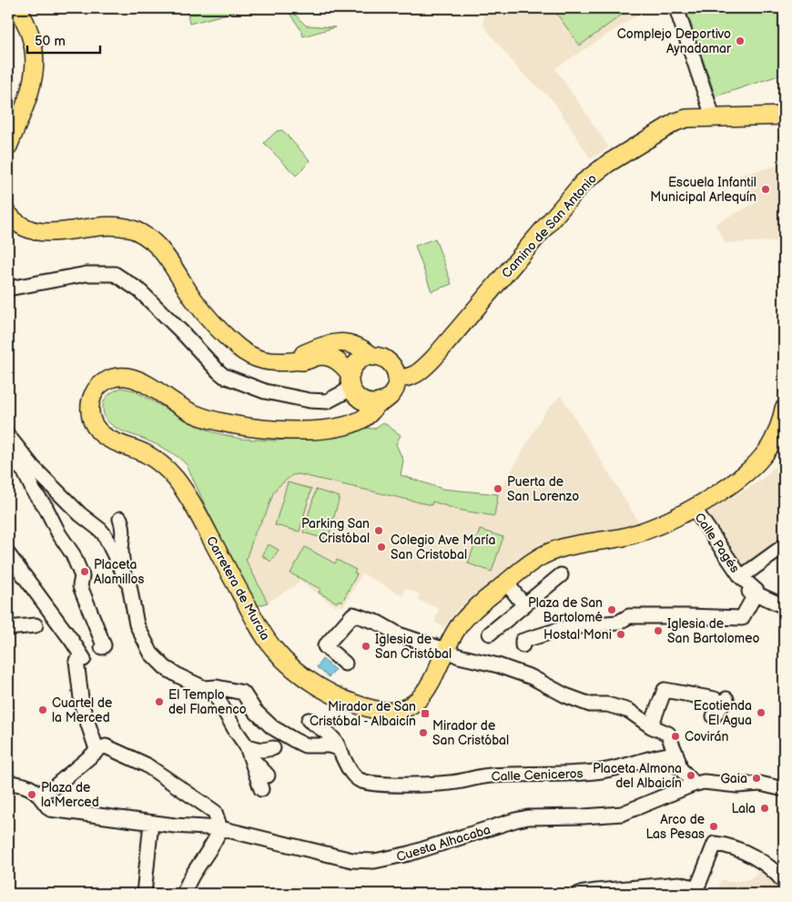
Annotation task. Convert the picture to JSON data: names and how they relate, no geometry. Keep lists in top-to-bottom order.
{
  "streets": {
    "main road": ["Camino de San Antonio", "Carretera de Murcia"],
    "street": ["Calle Pagés", "Calle Ceniceros", "Cuesta Alhacaba"]
  },
  "crossings": [
    ["Camino de San Antonio", "Carretera de Murcia"],
    ["Calle Pagés", "Carretera de Murcia"]
  ],
  "places": {
    "other": [
      "Complejo Deportivo Aynadamar",
      "Escuela Infantil Municipal Arlequín",
      "Puerta de San Lorenzo",
      "Parking San Cristóbal",
      "Colegio Ave María San Cristobal",
      "Placeta Alamillos",
      "Plaza de San Bartolomé",
      "Iglesia de San Bartolomeo",
      "Hostal Moni",
      "Iglesia de San Cristóbal",
      "El Templo del Flamenco",
      "Cuartel de la Merced",
      "Ecotienda El Agua",
      "Mirador de San Cristóbal",
      "Covirán",
      "Placeta Almona del Albaicín",
      "Gaia",
      "Plaza de la Merced",
      "Lala",
      "Arco de Las Pesas"
    ],
    "transit": ["Mirador de San Cristóbal - Albaicín"]
  },
  "scale_bar": "50 m"
}
